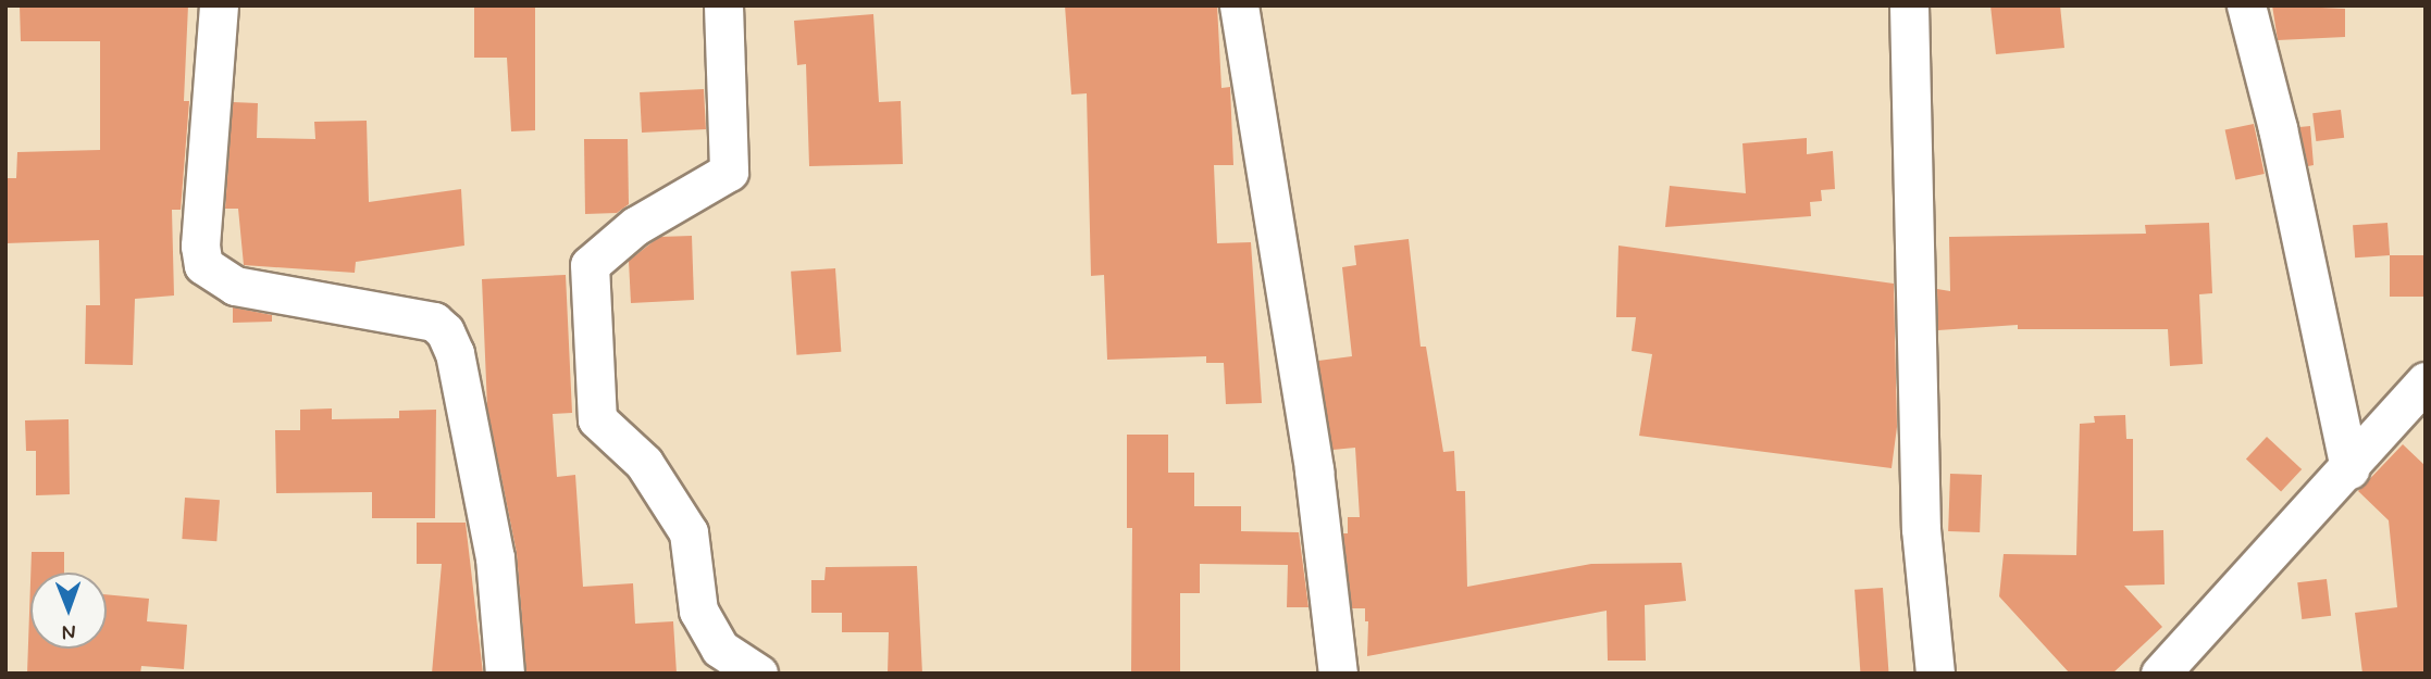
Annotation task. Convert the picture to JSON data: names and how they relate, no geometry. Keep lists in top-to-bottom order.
{
  "north": "bottom"
}
